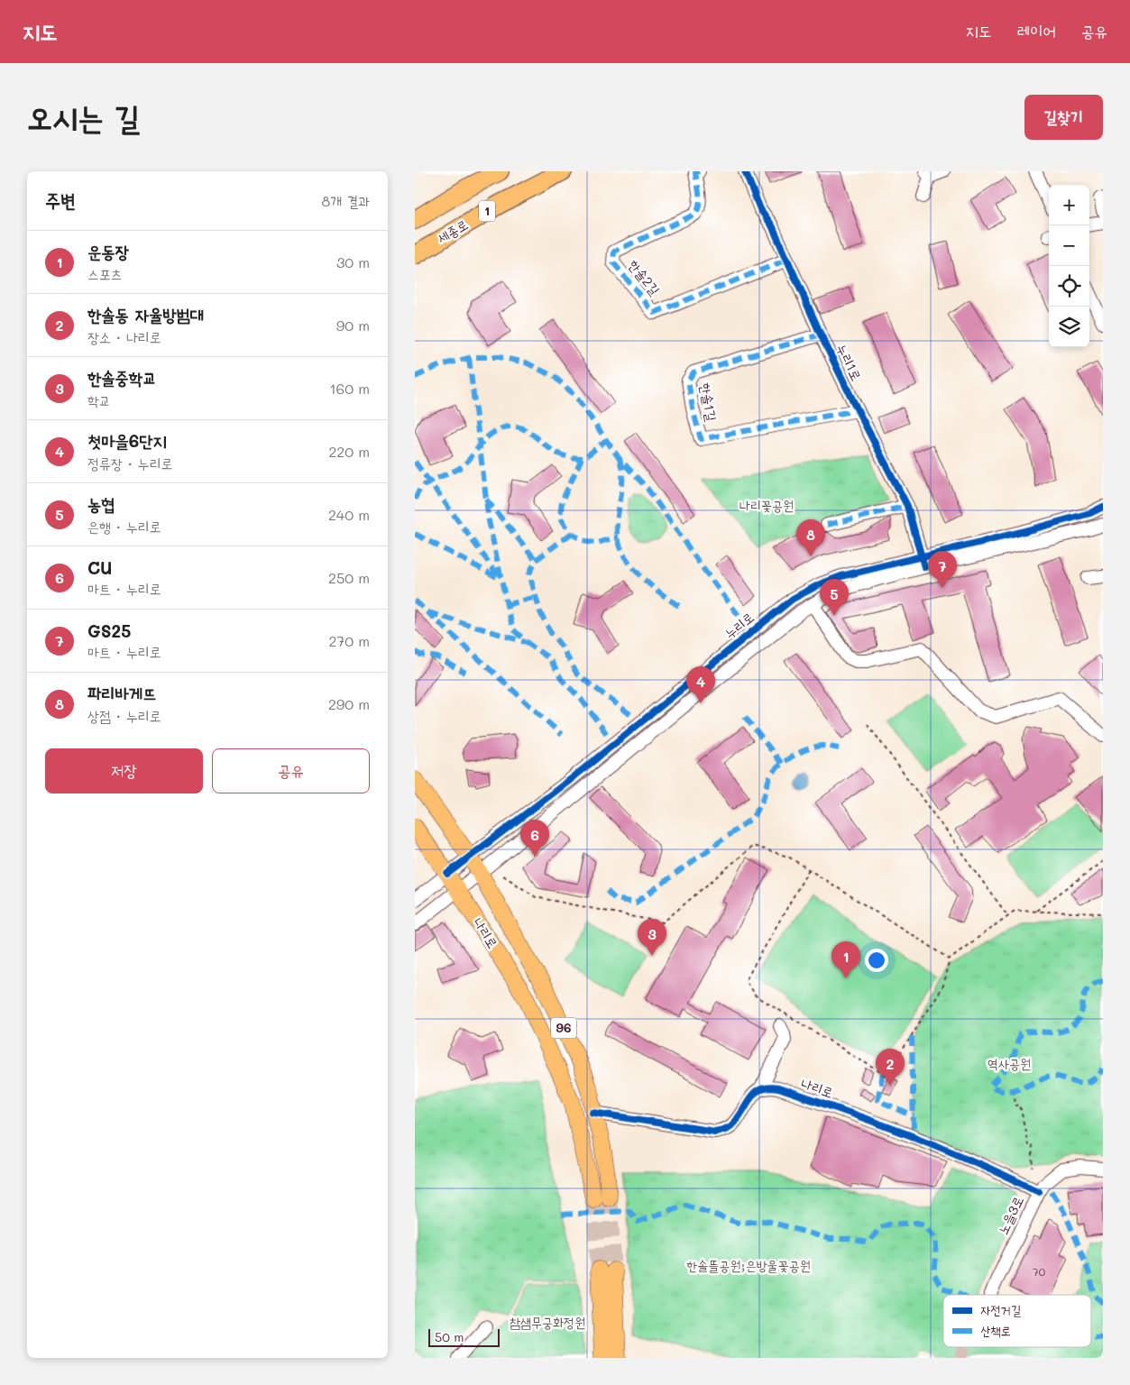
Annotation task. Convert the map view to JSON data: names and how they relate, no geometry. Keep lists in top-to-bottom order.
{
  "streets": {
    "highway": ["1", "세종로"],
    "main road": ["나리로", "96"],
    "street": [
      "한솔2길",
      "누리1로",
      "한솔1길",
      "누리로",
      "노을3로"
    ]
  },
  "crossings": [
    ["한솔2길", "누리1로"],
    ["누리1로", "한솔1길"],
    ["누리1로", "누리로"],
    ["누리로", "나리로"],
    ["나리로", "노을3로"]
  ],
  "parks": [
    "나리꽃공원",
    "역사공원",
    "한솔뜰공원;은방울꽃공원",
    "참샘무궁화정원"
  ],
  "house_numbers": ["70"],
  "legend": ["자전거길", "산책로"],
  "scale_bar": "50 m",
  "page": {
    "header": "지도",
    "nav": ["지도", "레이어", "공유"],
    "buttons": [
      "길찾기",
      ["저장", "공유"]
    ],
    "title": "오시는 길",
    "heading": ["주변", "8개 결과"],
    "map_buttons": ["+", "−"],
    "list": [
      {
        "mark": "1",
        "name": "운동장",
        "note": "스포츠",
        "value": "30 m"
      },
      {
        "mark": "2",
        "name": "한솔동 자율방범대",
        "note": "장소 · 나리로",
        "value": "90 m"
      },
      {
        "mark": "3",
        "name": "한솔중학교",
        "note": "학교",
        "value": "160 m"
      },
      {
        "mark": "4",
        "name": "첫마을6단지",
        "note": "정류장 · 누리로",
        "value": "220 m"
      },
      {
        "mark": "5",
        "name": "농협",
        "note": "은행 · 누리로",
        "value": "240 m"
      },
      {
        "mark": "6",
        "name": "CU",
        "note": "마트 · 누리로",
        "value": "250 m"
      },
      {
        "mark": "7",
        "name": "GS25",
        "note": "마트 · 누리로",
        "value": "270 m"
      },
      {
        "mark": "8",
        "name": "파리바게뜨",
        "note": "상점 · 누리로",
        "value": "290 m"
      }
    ],
    "pins": [
      "8",
      "7",
      "5",
      "4",
      "6",
      "3",
      "1",
      "2"
    ],
    "scale": "50 m"
  }
}
